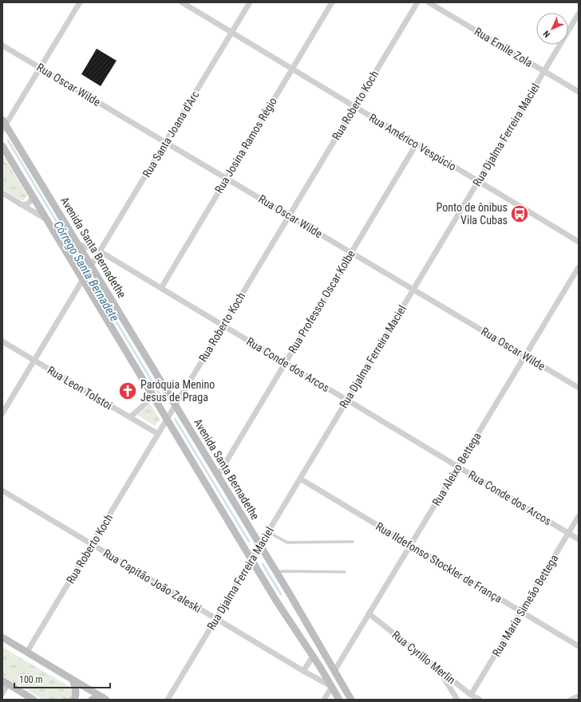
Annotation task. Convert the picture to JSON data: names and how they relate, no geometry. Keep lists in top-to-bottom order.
{
  "streets": {
    "main road": ["Avenida Santa Bernadethe"],
    "street": [
      "Rua Emile Zola",
      "Rua Oscar Wilde",
      "Rua Roberto Koch",
      "Rua Santa Joana d'Arc",
      "Rua Djalma Ferreira Maciel",
      "Rua Américo Vespúcio",
      "Rua Josina Ramos Régio",
      "Rua Professor Oscar Kolbe",
      "Rua Conde dos Arcos",
      "Rua Leon Tolstoi",
      "Rua Aleixo Bettega",
      "Rua Ildefonso Stockler de França",
      "Rua Capitão João Zaleski",
      "Rua Maria Simeão Bettega",
      "Rua Cyrillo Merlin"
    ]
  },
  "crossings": [
    ["Rua Emile Zola", "Rua Djalma Ferreira Maciel"],
    ["Rua Oscar Wilde", "Rua Roberto Koch"],
    ["Rua Oscar Wilde", "Rua Santa Joana d'Arc"],
    ["Rua Oscar Wilde", "Rua Djalma Ferreira Maciel"],
    ["Rua Oscar Wilde", "Rua Josina Ramos Régio"],
    ["Rua Oscar Wilde", "Rua Professor Oscar Kolbe"],
    ["Rua Oscar Wilde", "Rua Aleixo Bettega"],
    ["Rua Roberto Koch", "Rua Américo Vespúcio"],
    ["Rua Roberto Koch", "Avenida Santa Bernadethe"],
    ["Rua Roberto Koch", "Rua Conde dos Arcos"],
    ["Rua Roberto Koch", "Rua Leon Tolstoi"],
    ["Rua Roberto Koch", "Rua Capitão João Zaleski"],
    ["Rua Santa Joana d'Arc", "Rua Américo Vespúcio"],
    ["Rua Santa Joana d'Arc", "Avenida Santa Bernadethe"],
    ["Rua Santa Joana d'Arc", "Rua Conde dos Arcos"],
    ["Rua Djalma Ferreira Maciel", "Rua Américo Vespúcio"],
    ["Rua Djalma Ferreira Maciel", "Avenida Santa Bernadethe"],
    ["Rua Djalma Ferreira Maciel", "Rua Conde dos Arcos"],
    ["Rua Djalma Ferreira Maciel", "Rua Ildefonso Stockler de França"],
    ["Rua Djalma Ferreira Maciel", "Rua Capitão João Zaleski"],
    ["Rua Américo Vespúcio", "Rua Josina Ramos Régio"],
    ["Rua Américo Vespúcio", "Rua Professor Oscar Kolbe"],
    ["Rua Josina Ramos Régio", "Rua Conde dos Arcos"],
    ["Avenida Santa Bernadethe", "Rua Professor Oscar Kolbe"],
    ["Avenida Santa Bernadethe", "Rua Conde dos Arcos"],
    ["Avenida Santa Bernadethe", "Rua Aleixo Bettega"],
    ["Rua Professor Oscar Kolbe", "Rua Conde dos Arcos"],
    ["Rua Conde dos Arcos", "Rua Aleixo Bettega"],
    ["Rua Conde dos Arcos", "Rua Maria Simeão Bettega"],
    ["Rua Aleixo Bettega", "Rua Ildefonso Stockler de França"],
    ["Rua Aleixo Bettega", "Rua Cyrillo Merlin"],
    ["Rua Ildefonso Stockler de França", "Rua Maria Simeão Bettega"],
    ["Rua Maria Simeão Bettega", "Rua Cyrillo Merlin"]
  ],
  "water": ["Córrego Santa Bernadete"],
  "places": {
    "bus stop": ["Ponto de ônibus Vila Cubas"],
    "church": ["Paróquia Menino Jesus de Praga"]
  },
  "scale_bar": "100 m",
  "north": "bottom left"
}
